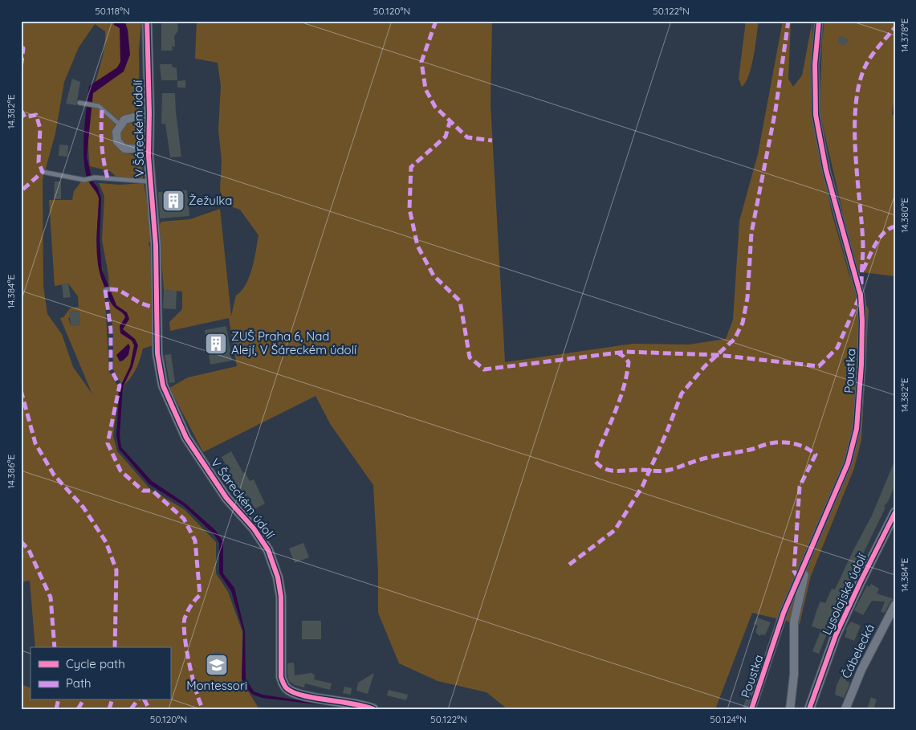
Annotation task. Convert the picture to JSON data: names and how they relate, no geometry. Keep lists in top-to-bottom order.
{
  "streets": {
    "street": [
      "V Šáreckém údolí",
      "Poustka",
      "Lysolajské údolí",
      "Čábelecká"
    ]
  },
  "places": {
    "building": ["Žežulka", "ZUŠ Praha 6, Nad Alejí, V Šáreckém údolí"],
    "school or university": ["Montessori"]
  },
  "legend": ["Cycle path", "Path"],
  "coordinates": [
    "50.118°N",
    "50.120°N",
    "50.122°N",
    "14.378°E",
    "14.382°E",
    "14.380°E",
    "14.384°E",
    "14.386°E",
    "50.124°N"
  ]
}
